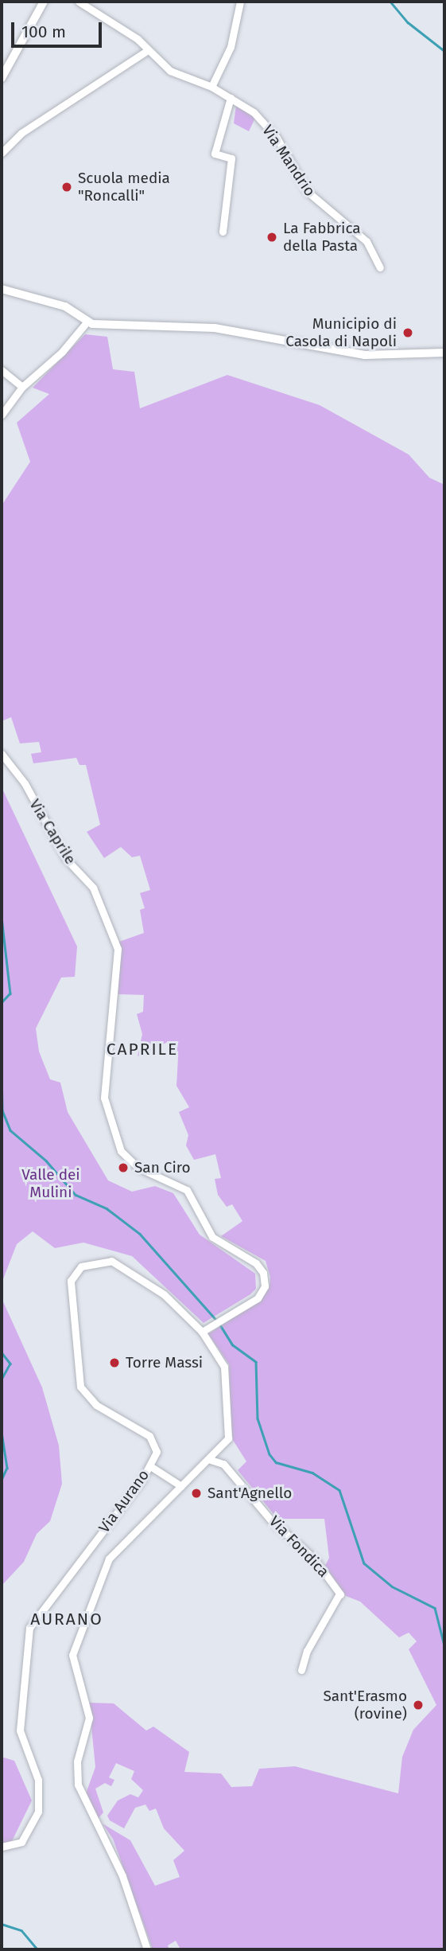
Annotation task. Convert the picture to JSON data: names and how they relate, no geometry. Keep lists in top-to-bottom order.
{
  "streets": {
    "street": [
      "Via Mandrio",
      "Via Caprile",
      "Via Aurano",
      "Via Fondica"
    ]
  },
  "crossings": [
    ["Via Caprile", "Via Aurano"]
  ],
  "districts": ["CAPRILE", "AURANO"],
  "parks": ["Valle dei Mulini"],
  "places": [
    "Scuola media \"Roncalli\"",
    "La Fabbrica della Pasta",
    "Municipio di Casola di Napoli",
    "San Ciro",
    "Torre Massi",
    "Sant'Agnello",
    "Sant'Erasmo (rovine)"
  ],
  "scale_bar": "100 m"
}
